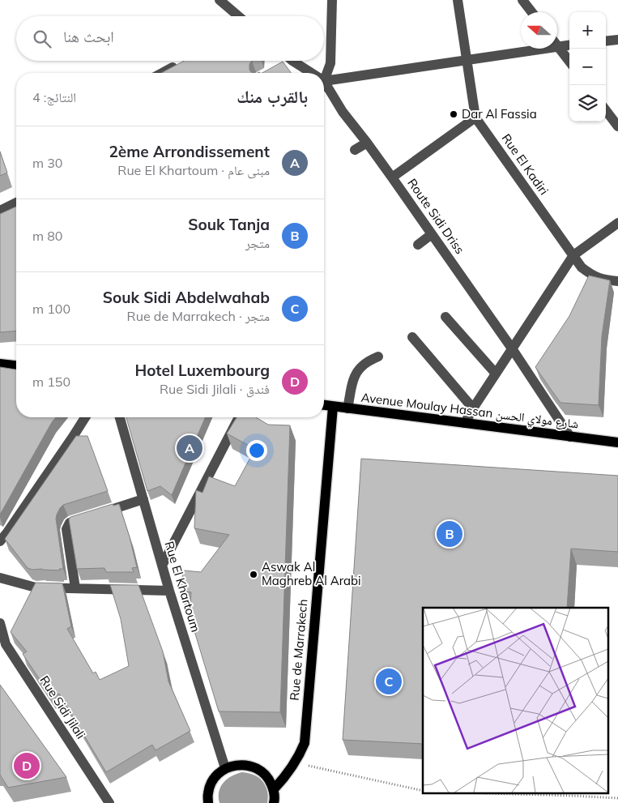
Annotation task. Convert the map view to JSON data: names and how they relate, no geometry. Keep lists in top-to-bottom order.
{
  "streets": {
    "main road": ["Avenue Moulay Hassan شارع مولاي الحسن", "Rue de Marrakech"],
    "street": [
      "Rue El Kadiri",
      "Route Sidi Driss",
      "Rue El Khartoum",
      "Rue Sidi Jilali"
    ]
  },
  "crossings": [
    ["Route Sidi Driss", "Avenue Moulay Hassan شارع مولاي الحسن"],
    ["Avenue Moulay Hassan شارع مولاي الحسن", "Rue de Marrakech"]
  ],
  "places": ["Dar Al Fassia", "Aswak Al Maghreb Al Arabi"],
  "north": "left",
  "page": {
    "map_buttons": ["+", "−"],
    "search": "ابحث هنا",
    "heading": ["بالقرب منك", "النتائج: 4"],
    "list": [
      {
        "mark": "A",
        "name": "2ème Arrondissement",
        "note": "مبنى عام · Rue El Khartoum",
        "value": "30 m"
      },
      {
        "mark": "B",
        "name": "Souk Tanja",
        "note": "متجر",
        "value": "80 m"
      },
      {
        "mark": "C",
        "name": "Souk Sidi Abdelwahab",
        "note": "متجر · Rue de Marrakech",
        "value": "100 m"
      },
      {
        "mark": "D",
        "name": "Hotel Luxembourg",
        "note": "فندق · Rue Sidi Jilali",
        "value": "150 m"
      }
    ],
    "pins": [
      "A",
      "B",
      "C",
      "D"
    ]
  }
}
